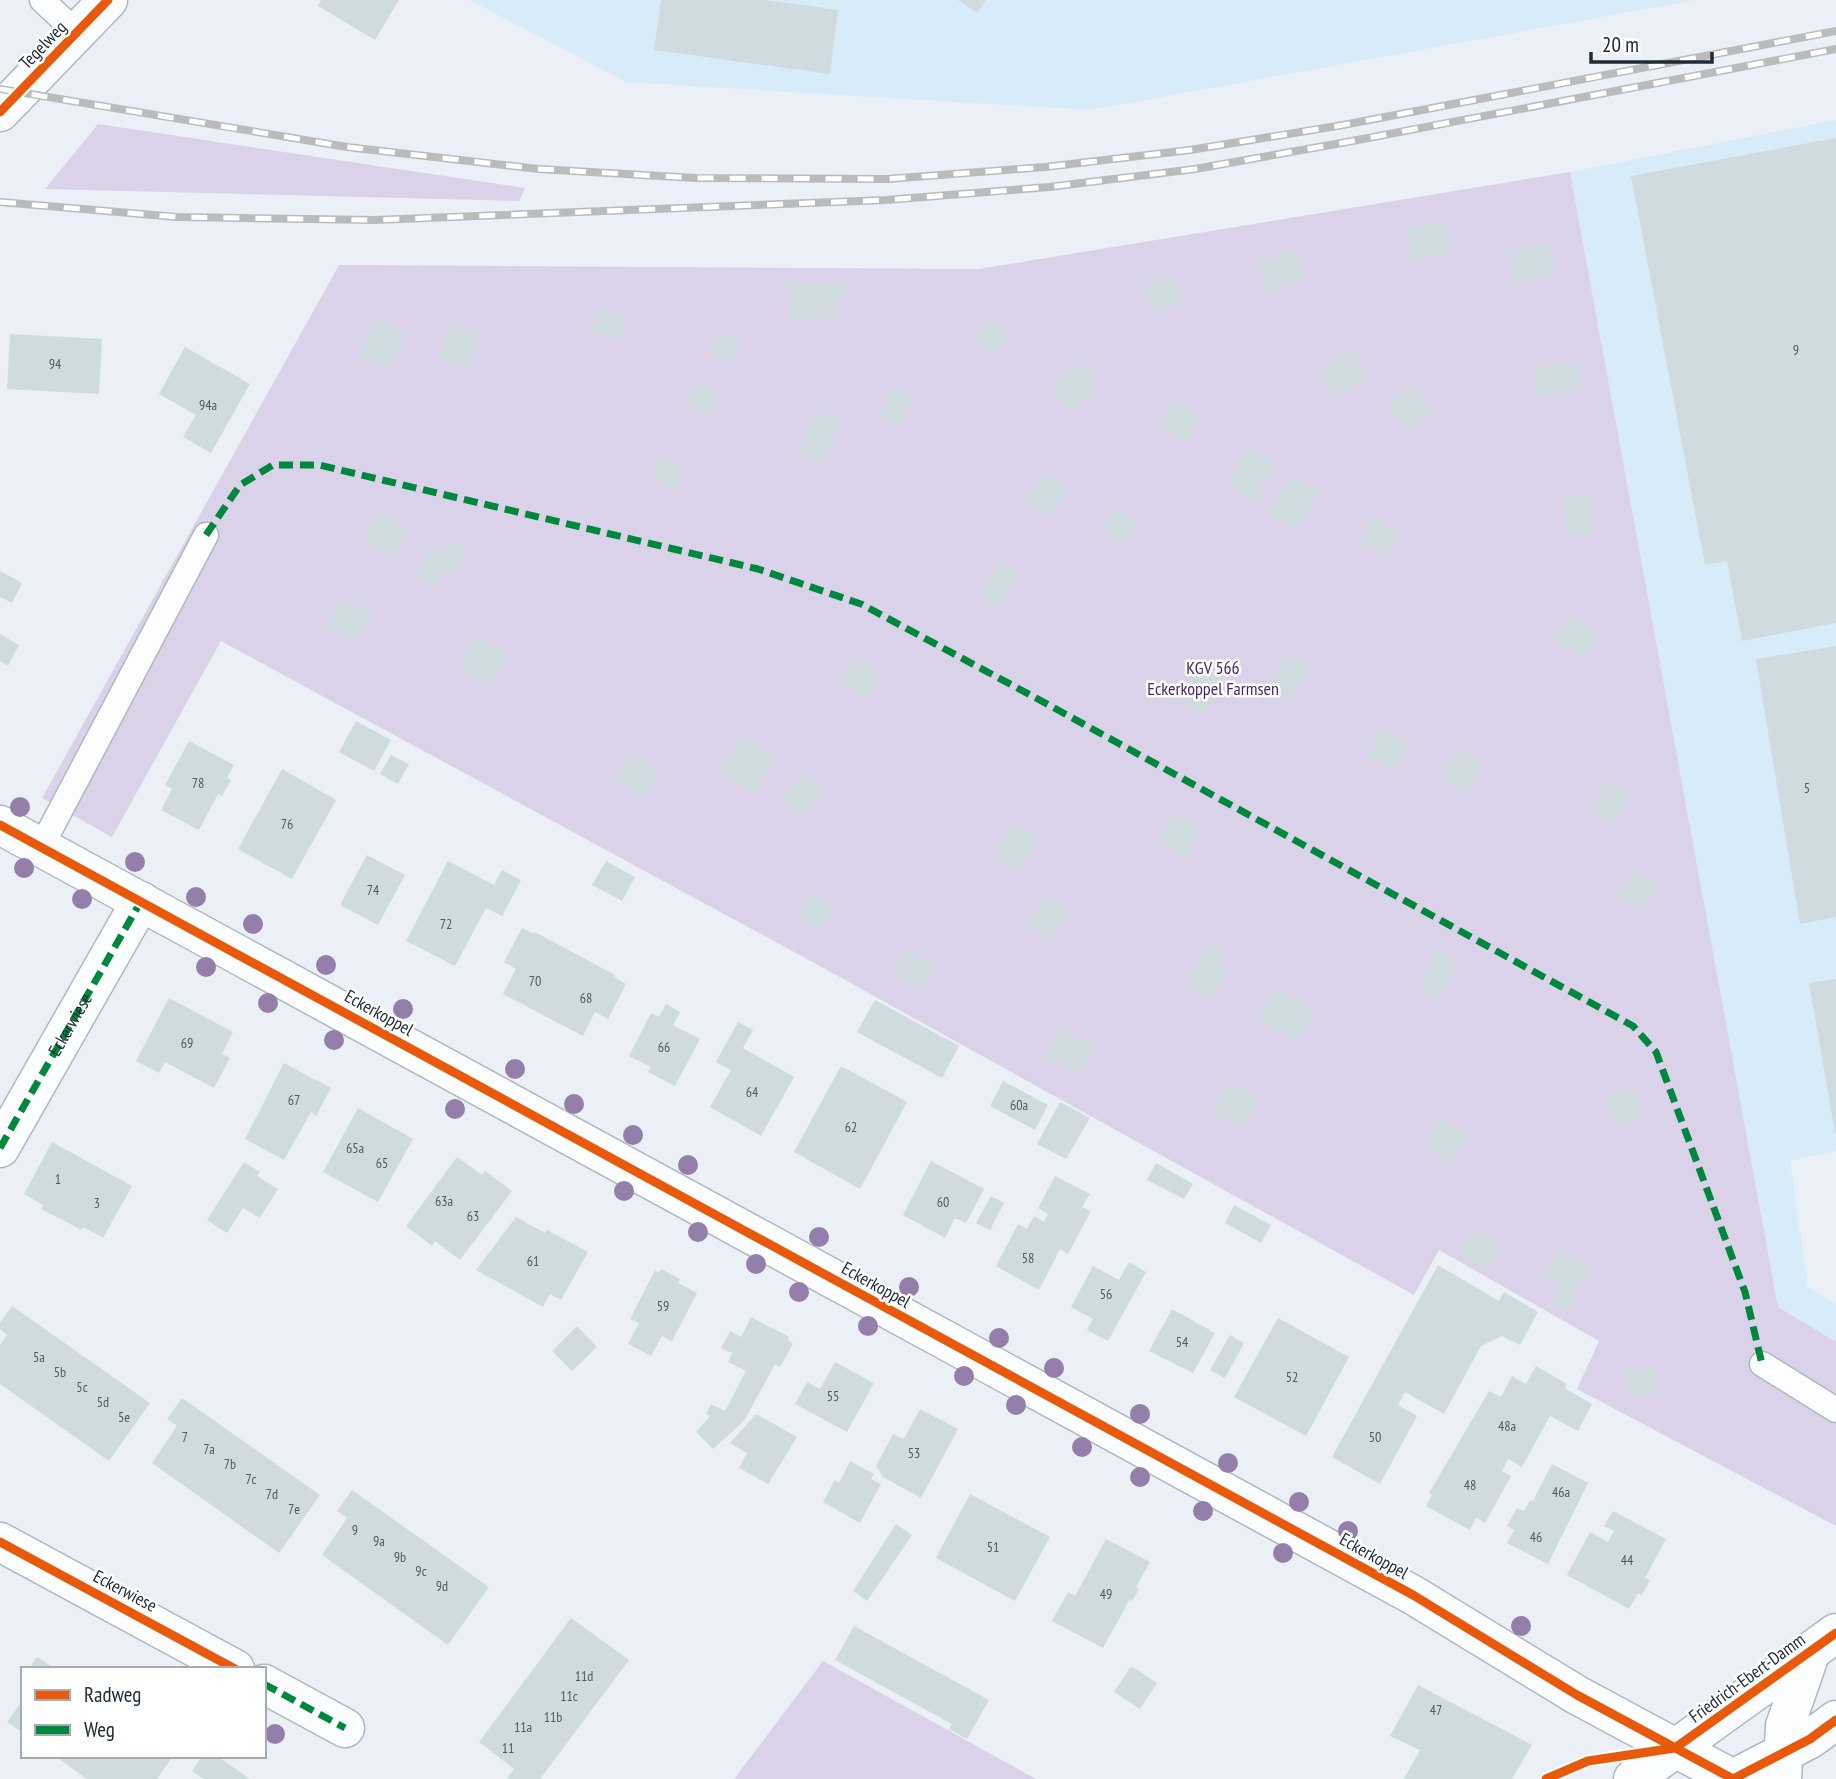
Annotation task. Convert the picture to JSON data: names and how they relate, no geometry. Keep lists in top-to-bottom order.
{
  "streets": {
    "street": [
      "Tegelweg",
      "Eckerkoppel",
      "Eckerwiese",
      "Friedrich-Ebert-Damm"
    ]
  },
  "crossings": [
    ["Eckerkoppel", "Eckerwiese"],
    ["Eckerkoppel", "Friedrich-Ebert-Damm"]
  ],
  "parks": ["KGV 566 Eckerkoppel Farmsen"],
  "house_numbers": [
    "9",
    "94",
    "94a",
    "78",
    "5",
    "76",
    "74",
    "72",
    "70",
    "68",
    "69",
    "66",
    "64",
    "67",
    "60a",
    "62",
    "65a",
    "65",
    "1",
    "63a",
    "60",
    "3",
    "63",
    "58",
    "61",
    "56",
    "59",
    "54",
    "5a",
    "5b",
    "52",
    "5c",
    "55",
    "5d",
    "5e",
    "48a",
    "7",
    "50",
    "7a",
    "53",
    "7b",
    "7c",
    "48",
    "46a",
    "7d",
    "7e",
    "9",
    "46",
    "9a",
    "51",
    "9b",
    "44",
    "9c",
    "9d",
    "49",
    "11d",
    "11c",
    "47",
    "11b",
    "11a",
    "11"
  ],
  "legend": ["Radweg", "Weg"],
  "scale_bar": "20 m"
}
